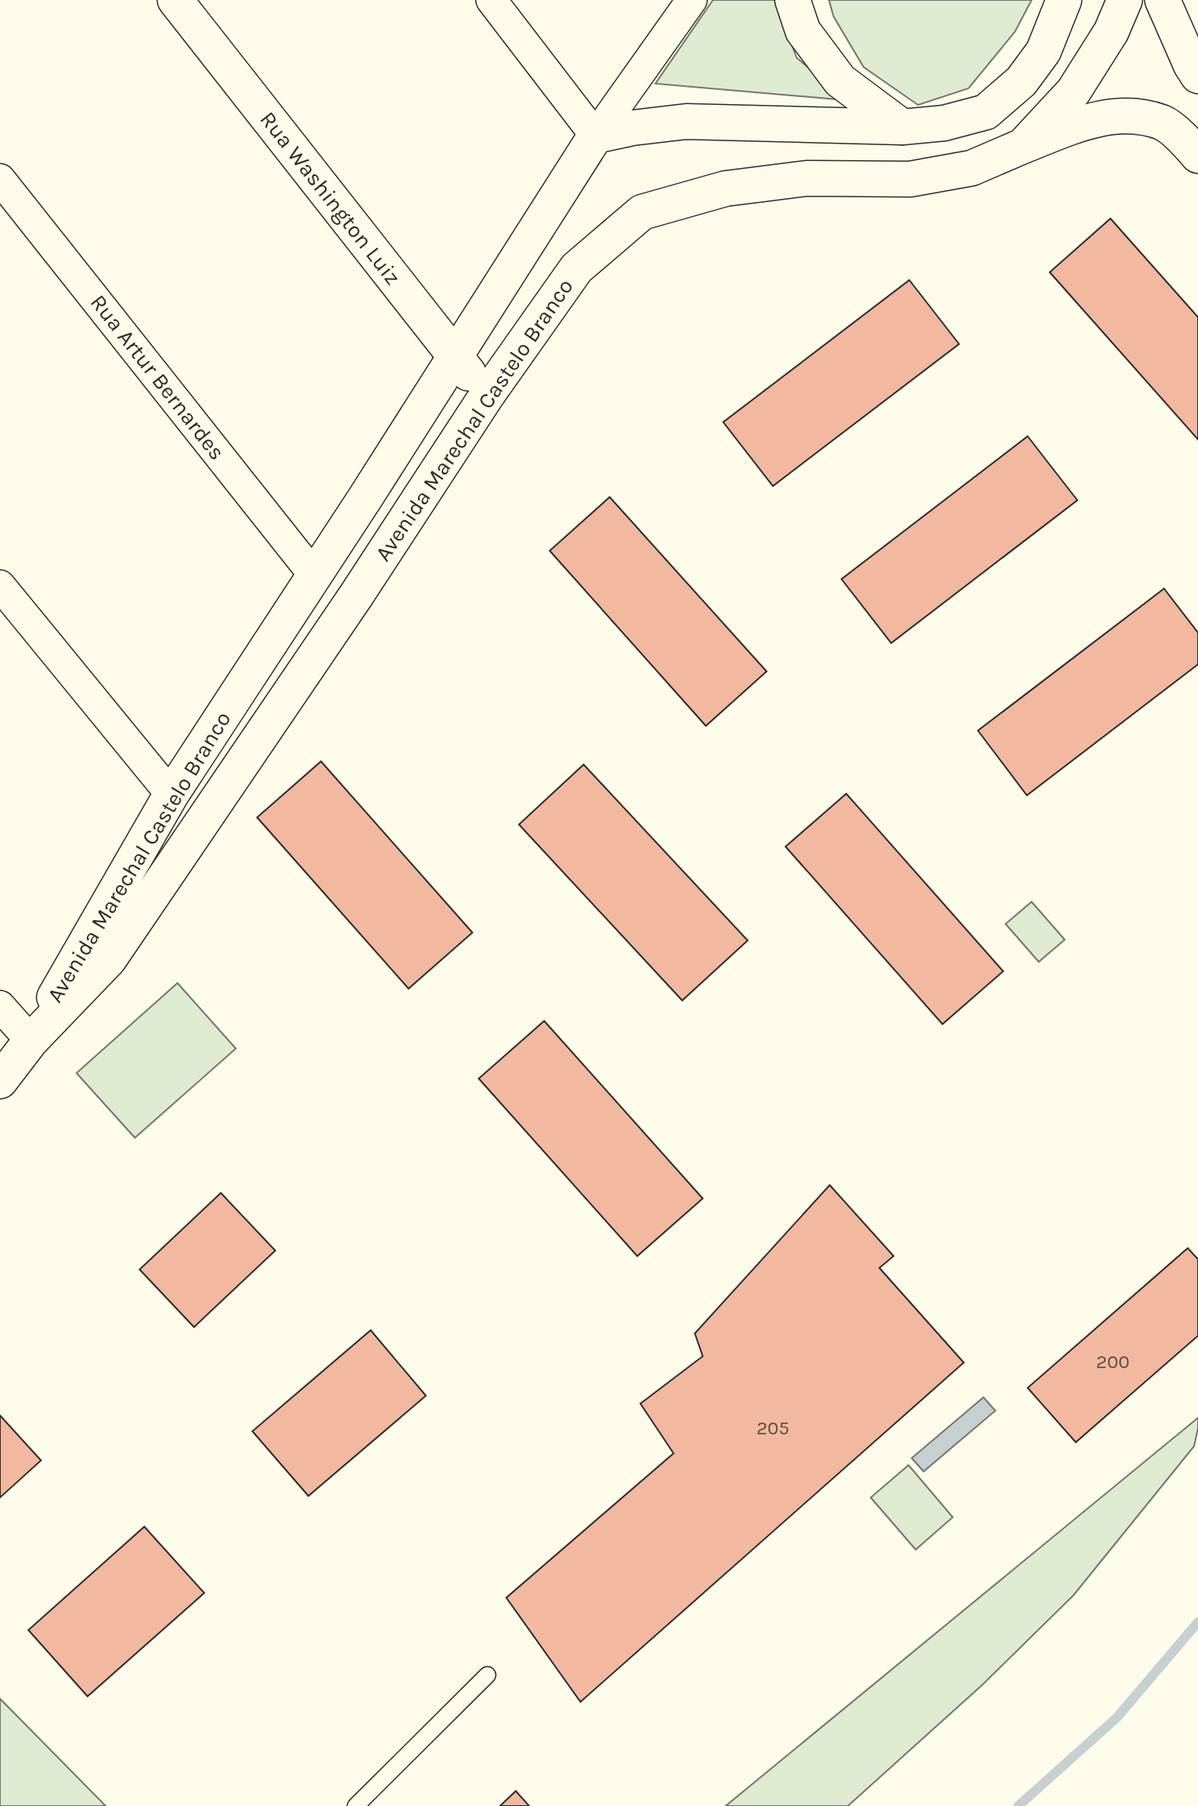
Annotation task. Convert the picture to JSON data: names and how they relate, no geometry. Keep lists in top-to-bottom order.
{
  "streets": {
    "street": ["Rua Washington Luiz", "Rua Artur Bernardes", "Avenida Marechal Castelo Branco"]
  },
  "crossings": [
    ["Rua Washington Luiz", "Avenida Marechal Castelo Branco"],
    ["Rua Artur Bernardes", "Avenida Marechal Castelo Branco"]
  ],
  "house_numbers": ["200", "205"]
}
